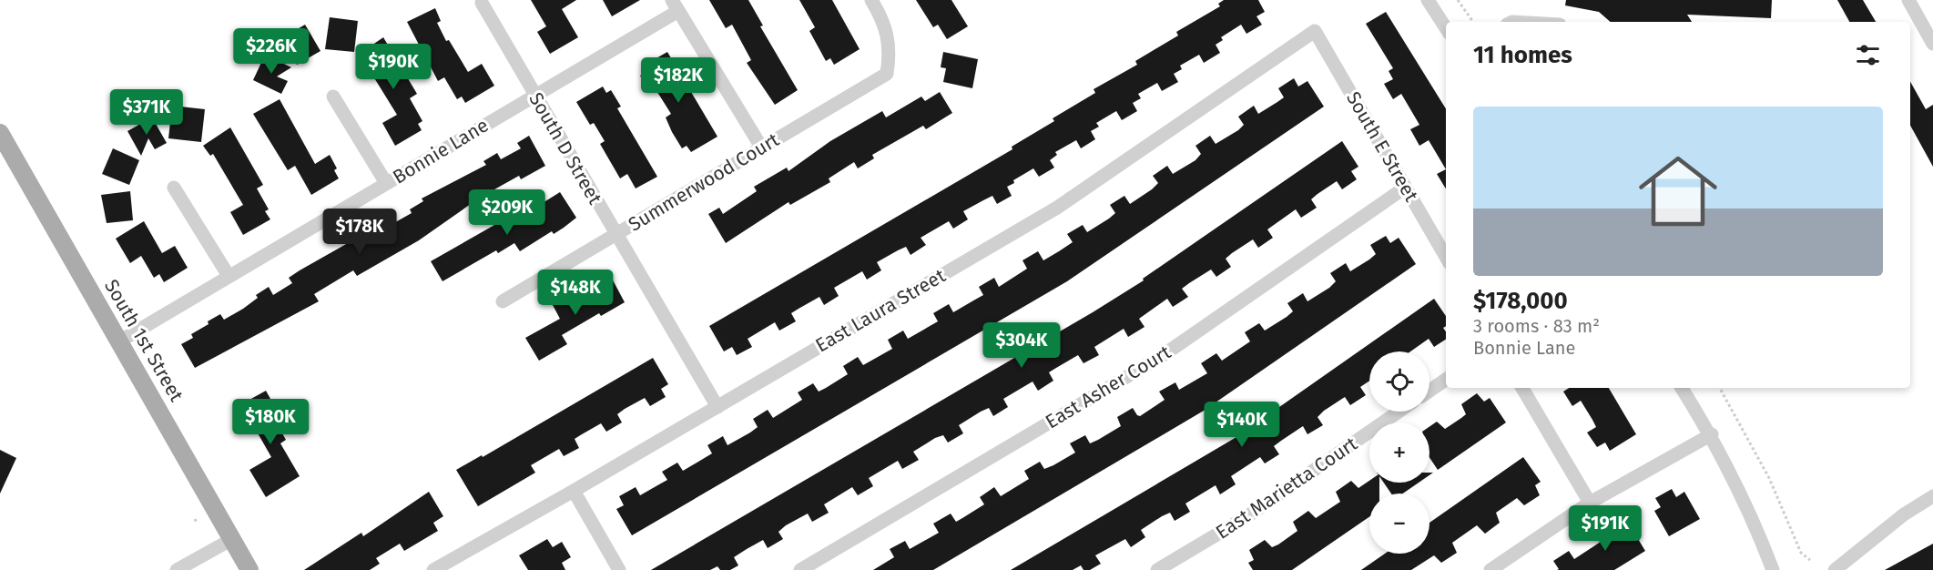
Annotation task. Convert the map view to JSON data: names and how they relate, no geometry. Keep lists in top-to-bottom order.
{
  "streets": {
    "main road": ["South 1st Street"],
    "street": [
      "South E Street",
      "South D Street",
      "Bonnie Lane",
      "Summerwood Court",
      "East Laura Street",
      "East Asher Court",
      "East Marietta Court"
    ]
  },
  "crossings": [
    ["South E Street", "East Laura Street"],
    ["South E Street", "East Asher Court"],
    ["South D Street", "Bonnie Lane"],
    ["South D Street", "Summerwood Court"],
    ["South D Street", "East Laura Street"],
    ["Bonnie Lane", "South 1st Street"]
  ],
  "page": {
    "heading": "11 homes",
    "price": [
      "$226K",
      "$190K",
      "$182K",
      "$371K",
      "$209K",
      "$178K",
      "$148K",
      "$304K",
      "$180K",
      "$140K",
      "$191K"
    ],
    "list": [
      {
        "name": "$178,000",
        "note": "3 rooms · 83 m² · Bonnie Lane"
      }
    ],
    "map_buttons": ["+", "−"]
  }
}
